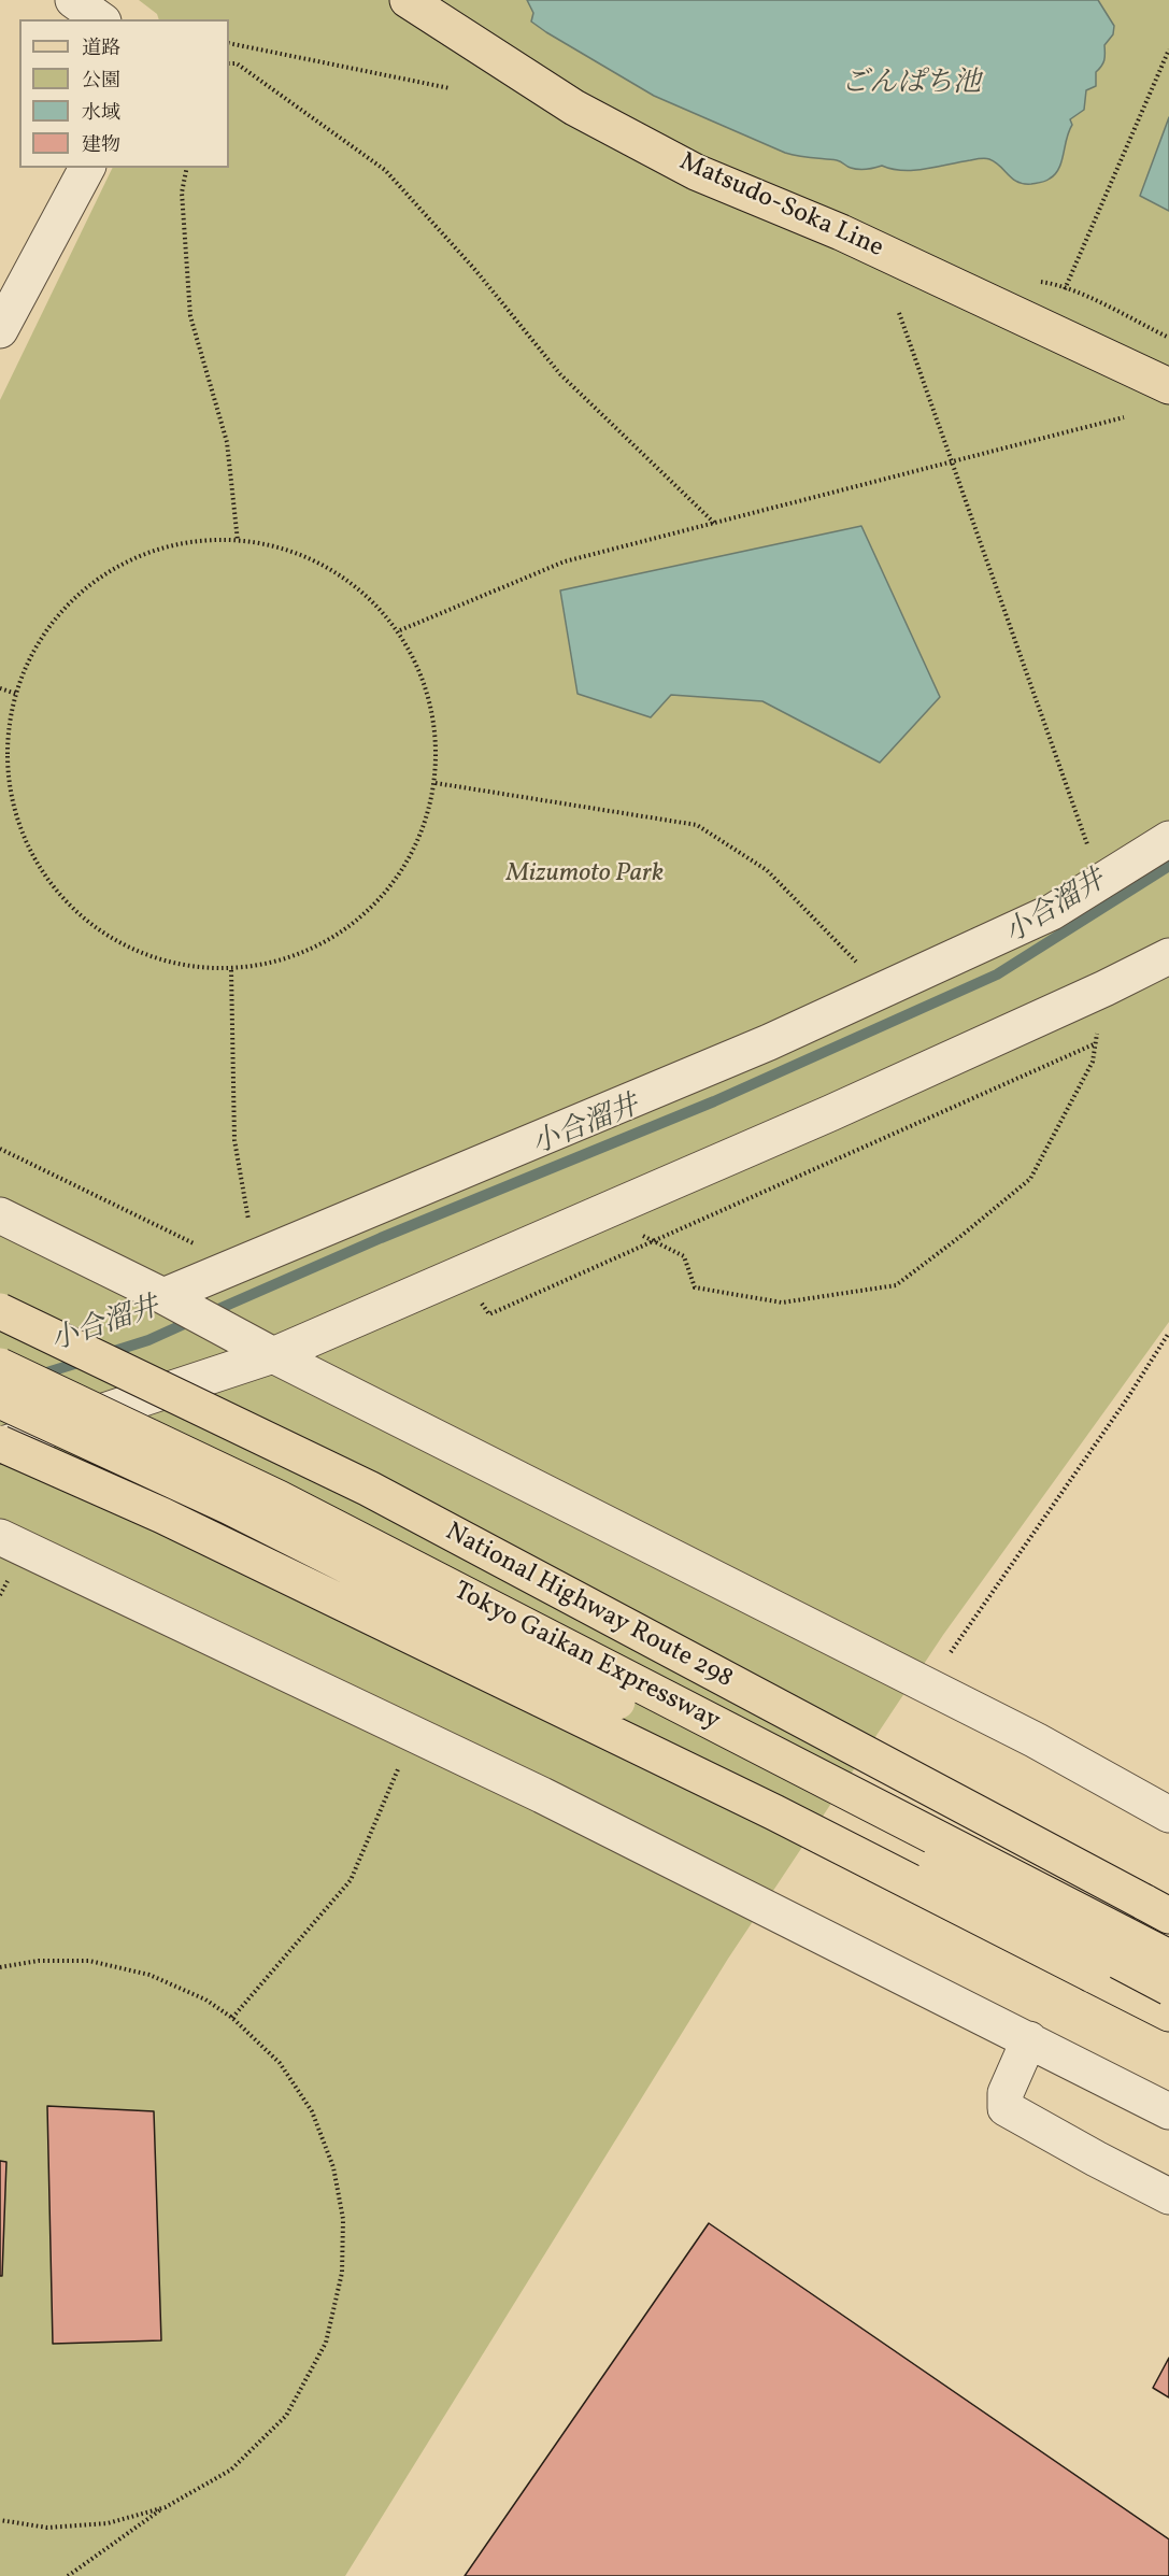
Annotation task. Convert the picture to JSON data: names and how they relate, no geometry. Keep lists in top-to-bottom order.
{
  "streets": {
    "main road": ["Matsudo-Soka Line", "National Highway Route 298", "Tokyo Gaikan Expressway"]
  },
  "water": ["ごんぱち池", "小合溜井"],
  "parks": ["Mizumoto Park"],
  "legend": [
    "道路",
    "公園",
    "水域",
    "建物"
  ]
}
